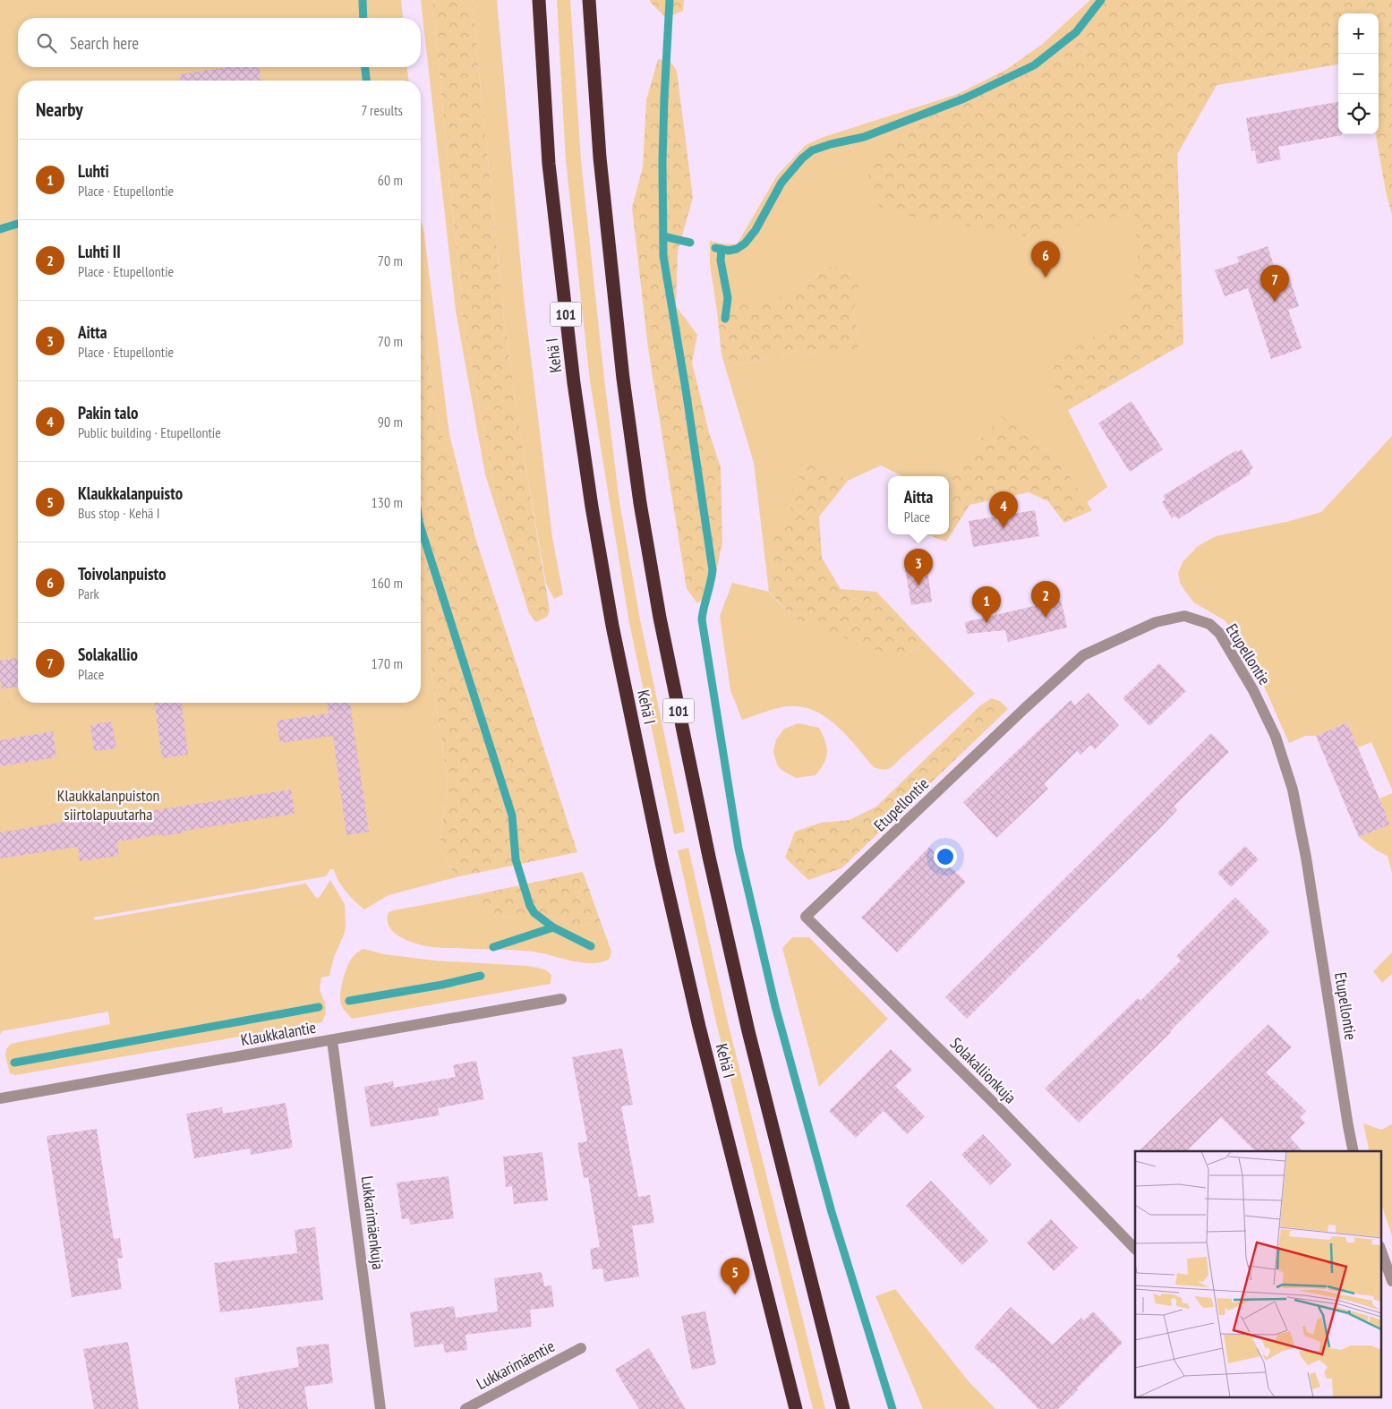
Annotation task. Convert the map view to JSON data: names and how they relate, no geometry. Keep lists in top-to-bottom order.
{
  "streets": {
    "highway": ["101", "Kehä I"],
    "street": [
      "Etupellontie",
      "Klaukkalantie",
      "Solakallionkuja",
      "Lukkarimäenkuja",
      "Lukkarimäentie"
    ]
  },
  "crossings": [
    ["Etupellontie", "Solakallionkuja"],
    ["Klaukkalantie", "Lukkarimäenkuja"]
  ],
  "parks": ["Klaukkalanpuiston siirtolapuutarha"],
  "page": {
    "map_buttons": ["+", "−"],
    "search": "Search here",
    "heading": ["Nearby", "7 results"],
    "list": [
      {
        "mark": "1",
        "name": "Luhti",
        "note": "Place · Etupellontie",
        "value": "60 m"
      },
      {
        "mark": "2",
        "name": "Luhti II",
        "note": "Place · Etupellontie",
        "value": "70 m"
      },
      {
        "mark": "3",
        "name": "Aitta",
        "note": "Place · Etupellontie",
        "value": "70 m"
      },
      {
        "mark": "4",
        "name": "Pakin talo",
        "note": "Public building · Etupellontie",
        "value": "90 m"
      },
      {
        "mark": "5",
        "name": "Klaukkalanpuisto",
        "note": "Bus stop · Kehä I",
        "value": "130 m"
      },
      {
        "mark": "6",
        "name": "Toivolanpuisto",
        "note": "Park",
        "value": "160 m"
      },
      {
        "mark": "7",
        "name": "Solakallio",
        "note": "Place",
        "value": "170 m"
      }
    ],
    "pins": [
      "6",
      "7",
      "4",
      "3",
      "2",
      "1",
      "5"
    ],
    "popup": ["Aitta", "Place"]
  }
}
